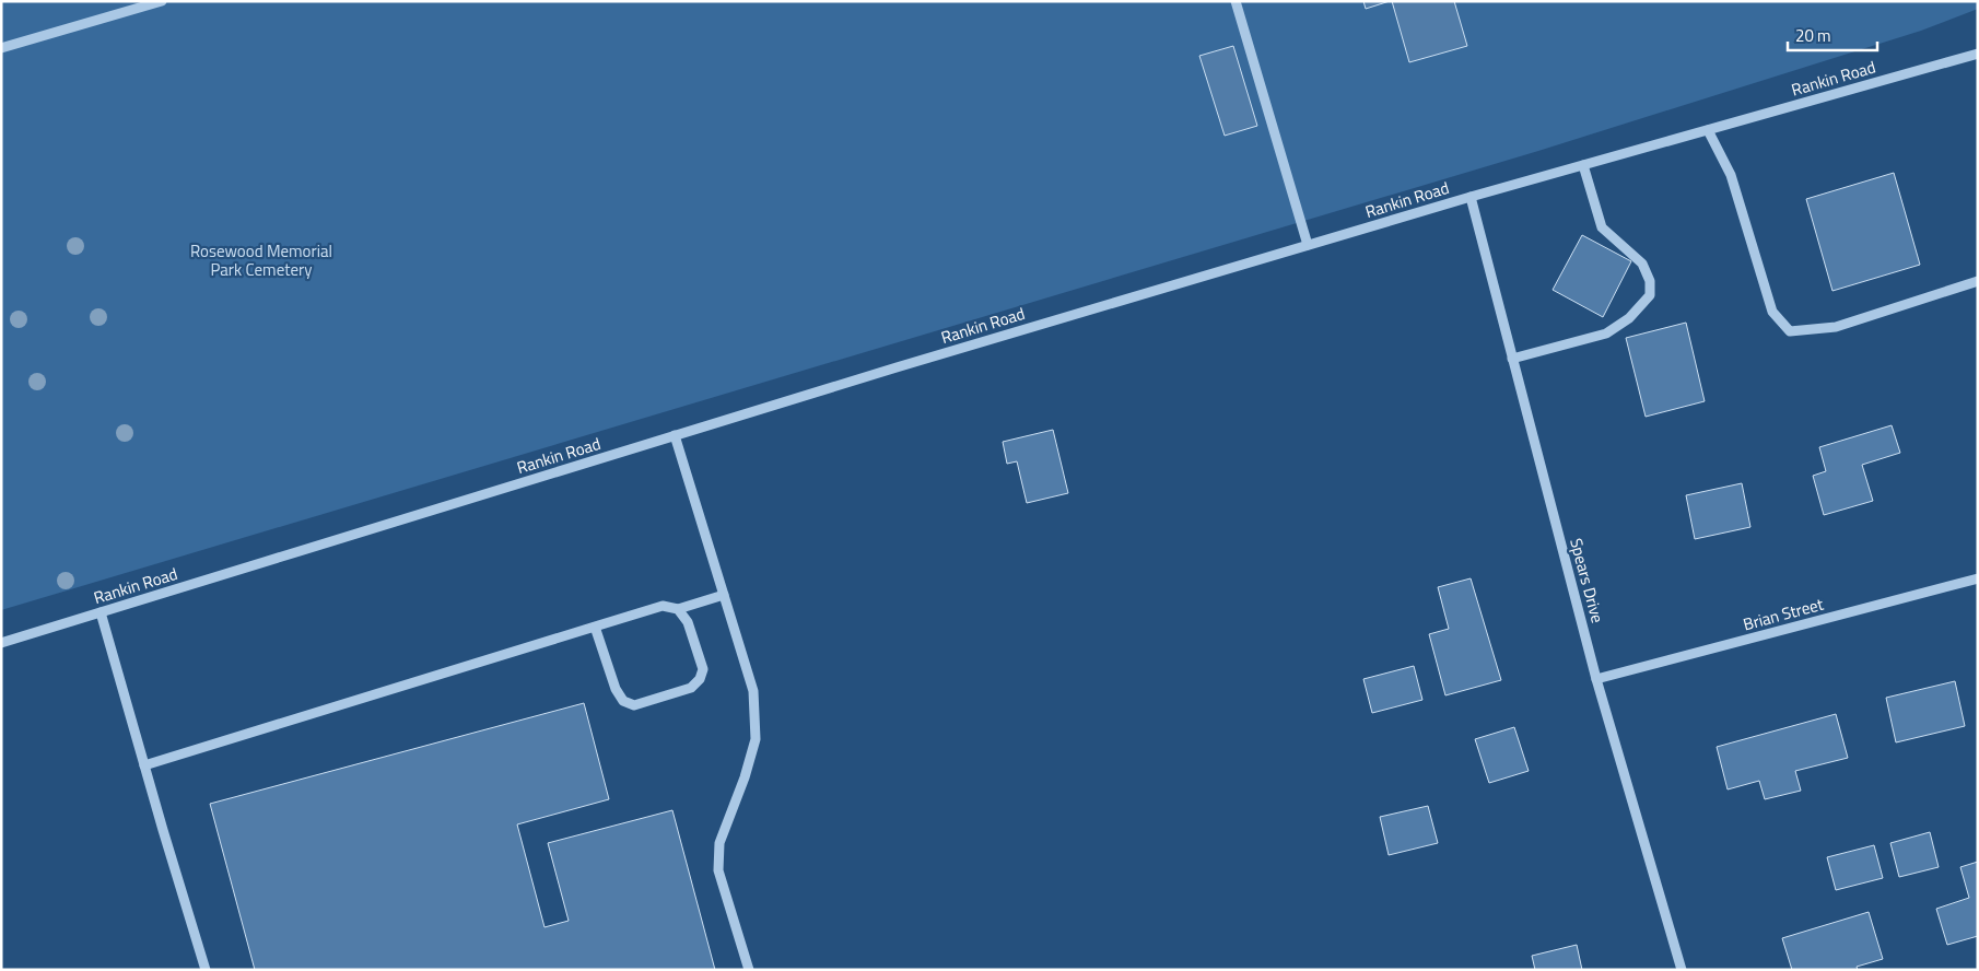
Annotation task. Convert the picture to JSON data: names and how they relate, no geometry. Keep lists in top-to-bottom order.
{
  "streets": {
    "street": ["Rankin Road", "Spears Drive", "Brian Street"]
  },
  "crossings": [
    ["Rankin Road", "Spears Drive"],
    ["Spears Drive", "Brian Street"]
  ],
  "parks": ["Rosewood Memorial Park Cemetery"],
  "scale_bar": "20 m"
}
